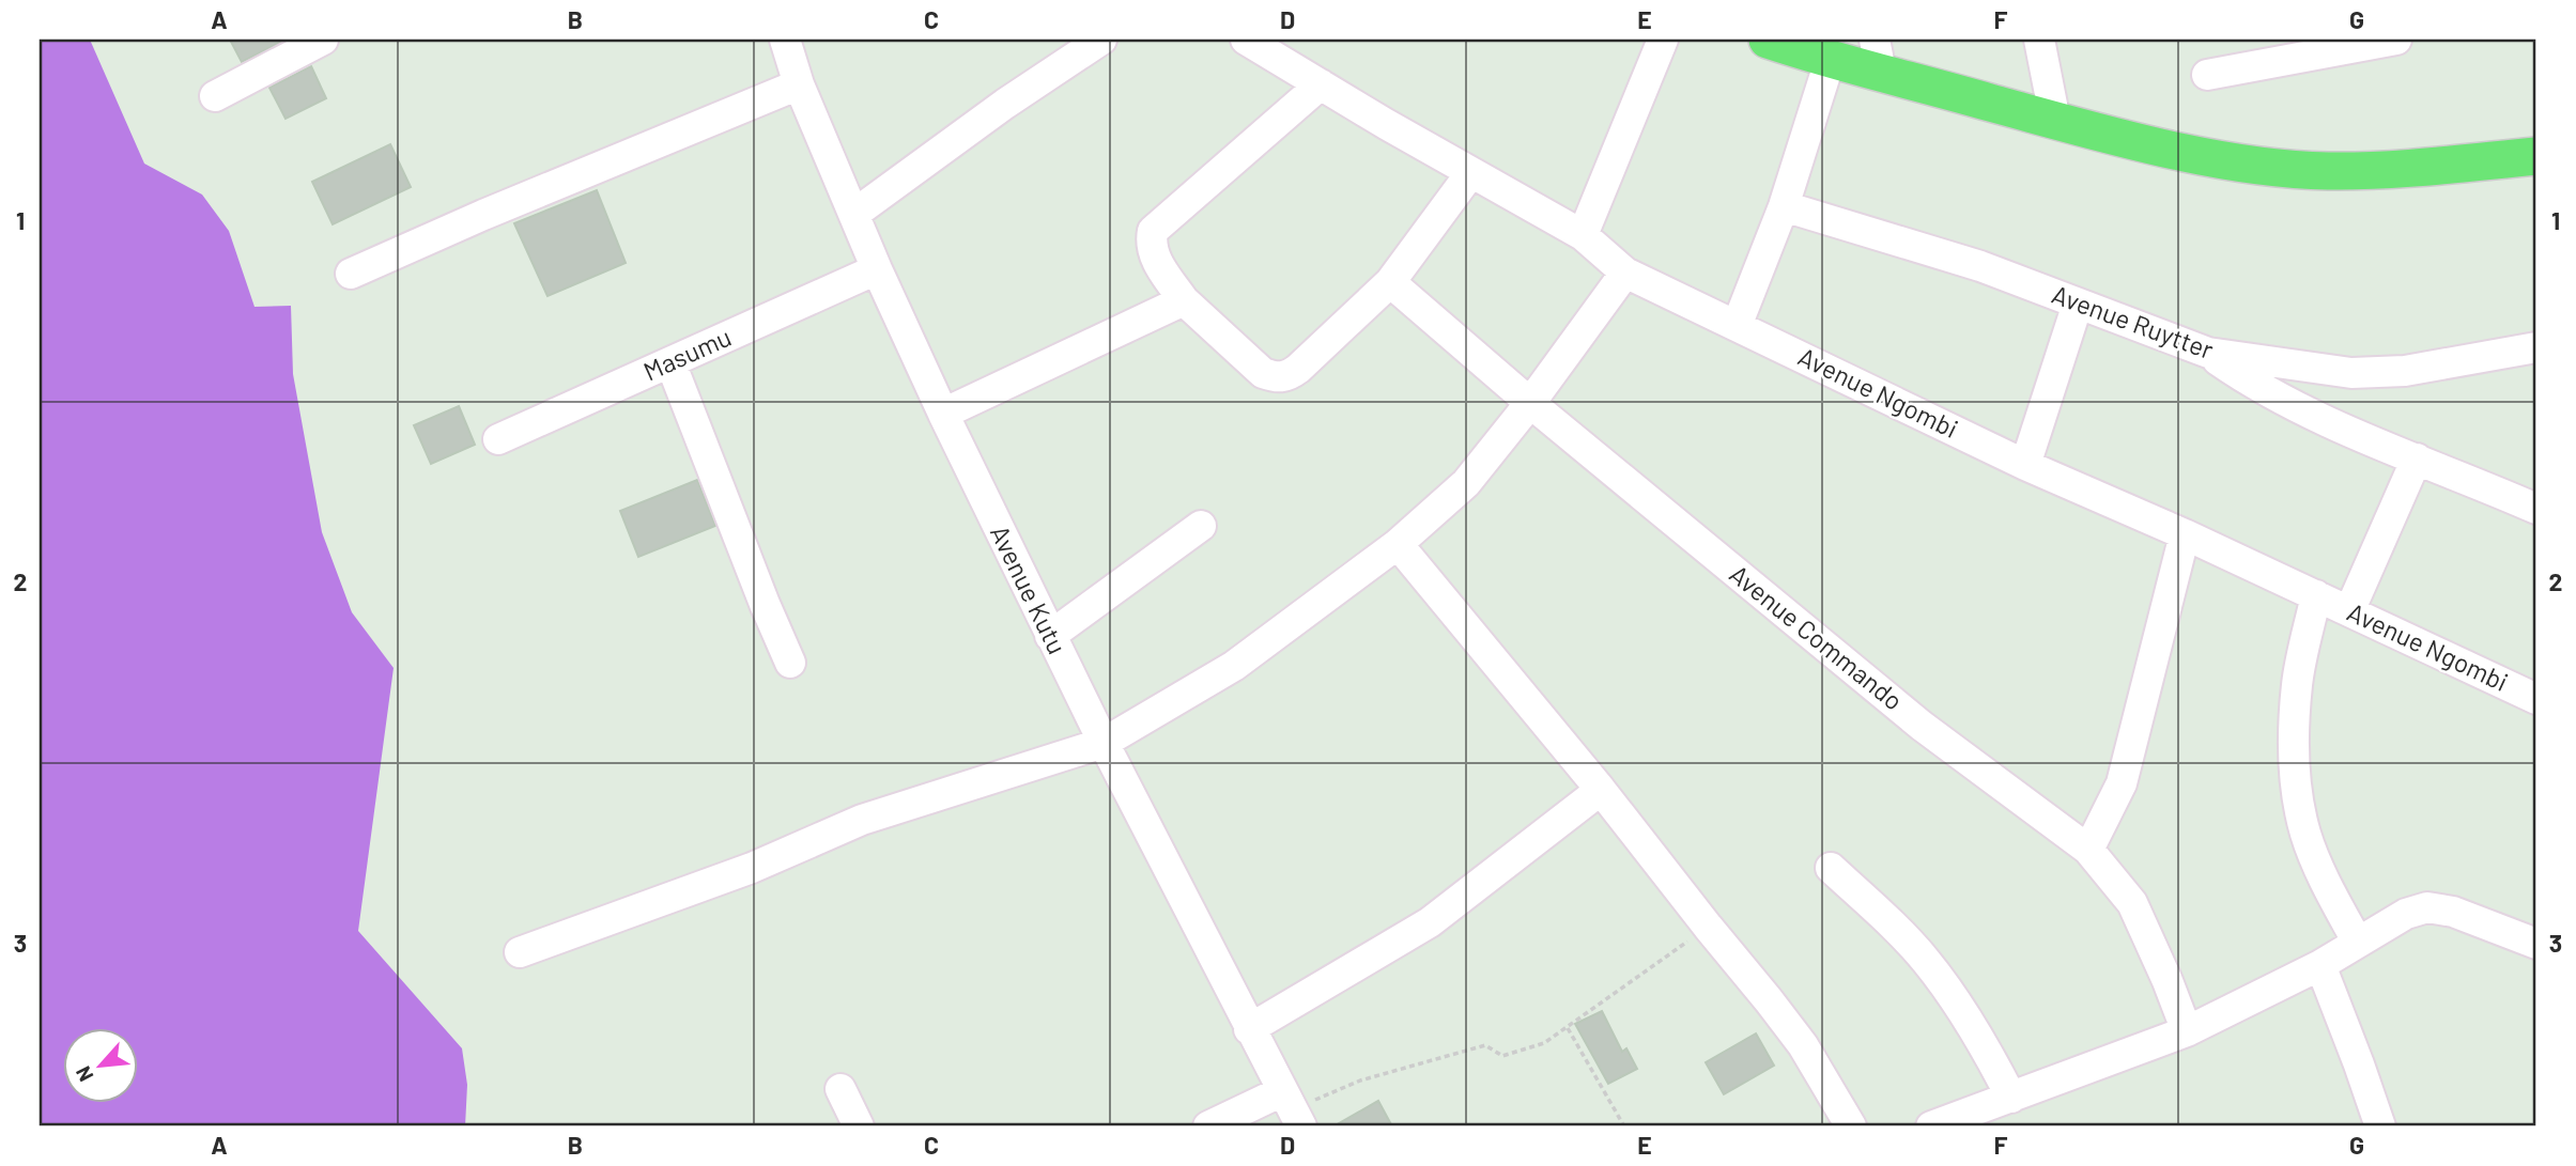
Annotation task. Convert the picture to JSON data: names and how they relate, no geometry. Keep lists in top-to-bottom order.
{
  "streets": {
    "street": [
      "Avenue Ruytter",
      "Masumu",
      "Avenue Ngombi",
      "Avenue Kutu",
      "Avenue Commando"
    ]
  },
  "crossings": [
    ["Masumu", "Avenue Kutu"]
  ],
  "north": "bottom left",
  "grid": {
    "columns": [
      "A",
      "B",
      "C",
      "D",
      "E",
      "F",
      "G"
    ],
    "rows": ["1", "2", "3"]
  }
}
